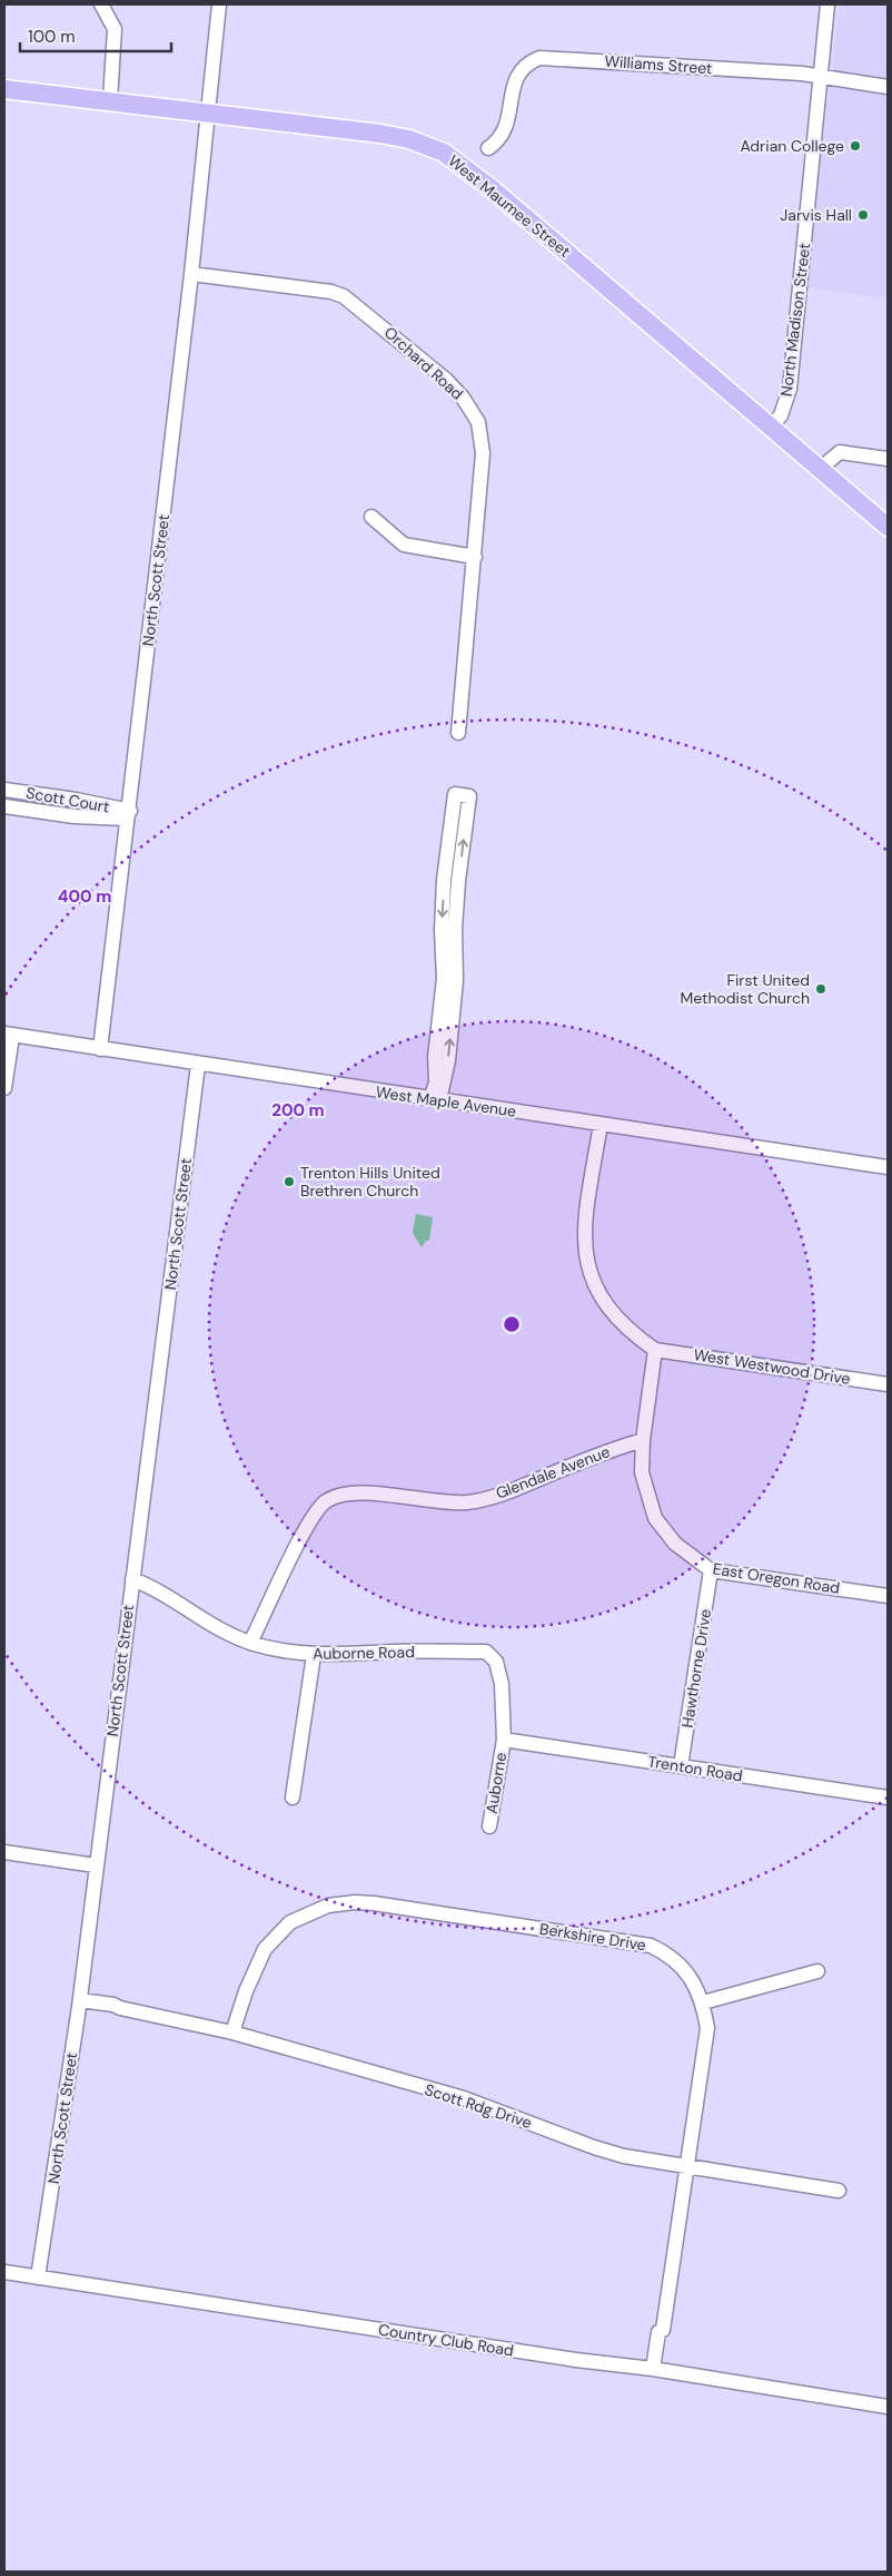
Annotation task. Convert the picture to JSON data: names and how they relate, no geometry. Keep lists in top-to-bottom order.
{
  "streets": {
    "main road": ["West Maumee Street"],
    "street": [
      "Williams Street",
      "North Madison Street",
      "Orchard Road",
      "North Scott Street",
      "Scott Court",
      "West Maple Avenue",
      "West Westwood Drive",
      "Glendale Avenue",
      "East Oregon Road",
      "Auborne Road",
      "Hawthorne Drive",
      "Trenton Road",
      "Auborne",
      "Berkshire Drive",
      "Scott Rdg Drive",
      "Country Club Road"
    ]
  },
  "crossings": [
    ["Williams Street", "North Madison Street"],
    ["West Maumee Street", "North Madison Street"],
    ["West Maumee Street", "North Scott Street"],
    ["Orchard Road", "North Scott Street"],
    ["North Scott Street", "Scott Court"],
    ["North Scott Street", "West Maple Avenue"],
    ["North Scott Street", "Auborne Road"],
    ["North Scott Street", "Scott Rdg Drive"],
    ["North Scott Street", "Country Club Road"],
    ["West Westwood Drive", "East Oregon Road"],
    ["Glendale Avenue", "East Oregon Road"],
    ["Glendale Avenue", "Auborne Road"],
    ["East Oregon Road", "Hawthorne Drive"],
    ["Auborne Road", "Trenton Road"],
    ["Auborne Road", "Auborne"],
    ["Hawthorne Drive", "Trenton Road"],
    ["Trenton Road", "Auborne"],
    ["Berkshire Drive", "Scott Rdg Drive"],
    ["Berkshire Drive", "Country Club Road"]
  ],
  "places": [
    "Adrian College",
    "Jarvis Hall",
    "First United Methodist Church",
    "Trenton Hills United Brethren Church"
  ],
  "scale_bar": "100 m",
  "rings": ["400 m", "200 m"]
}
